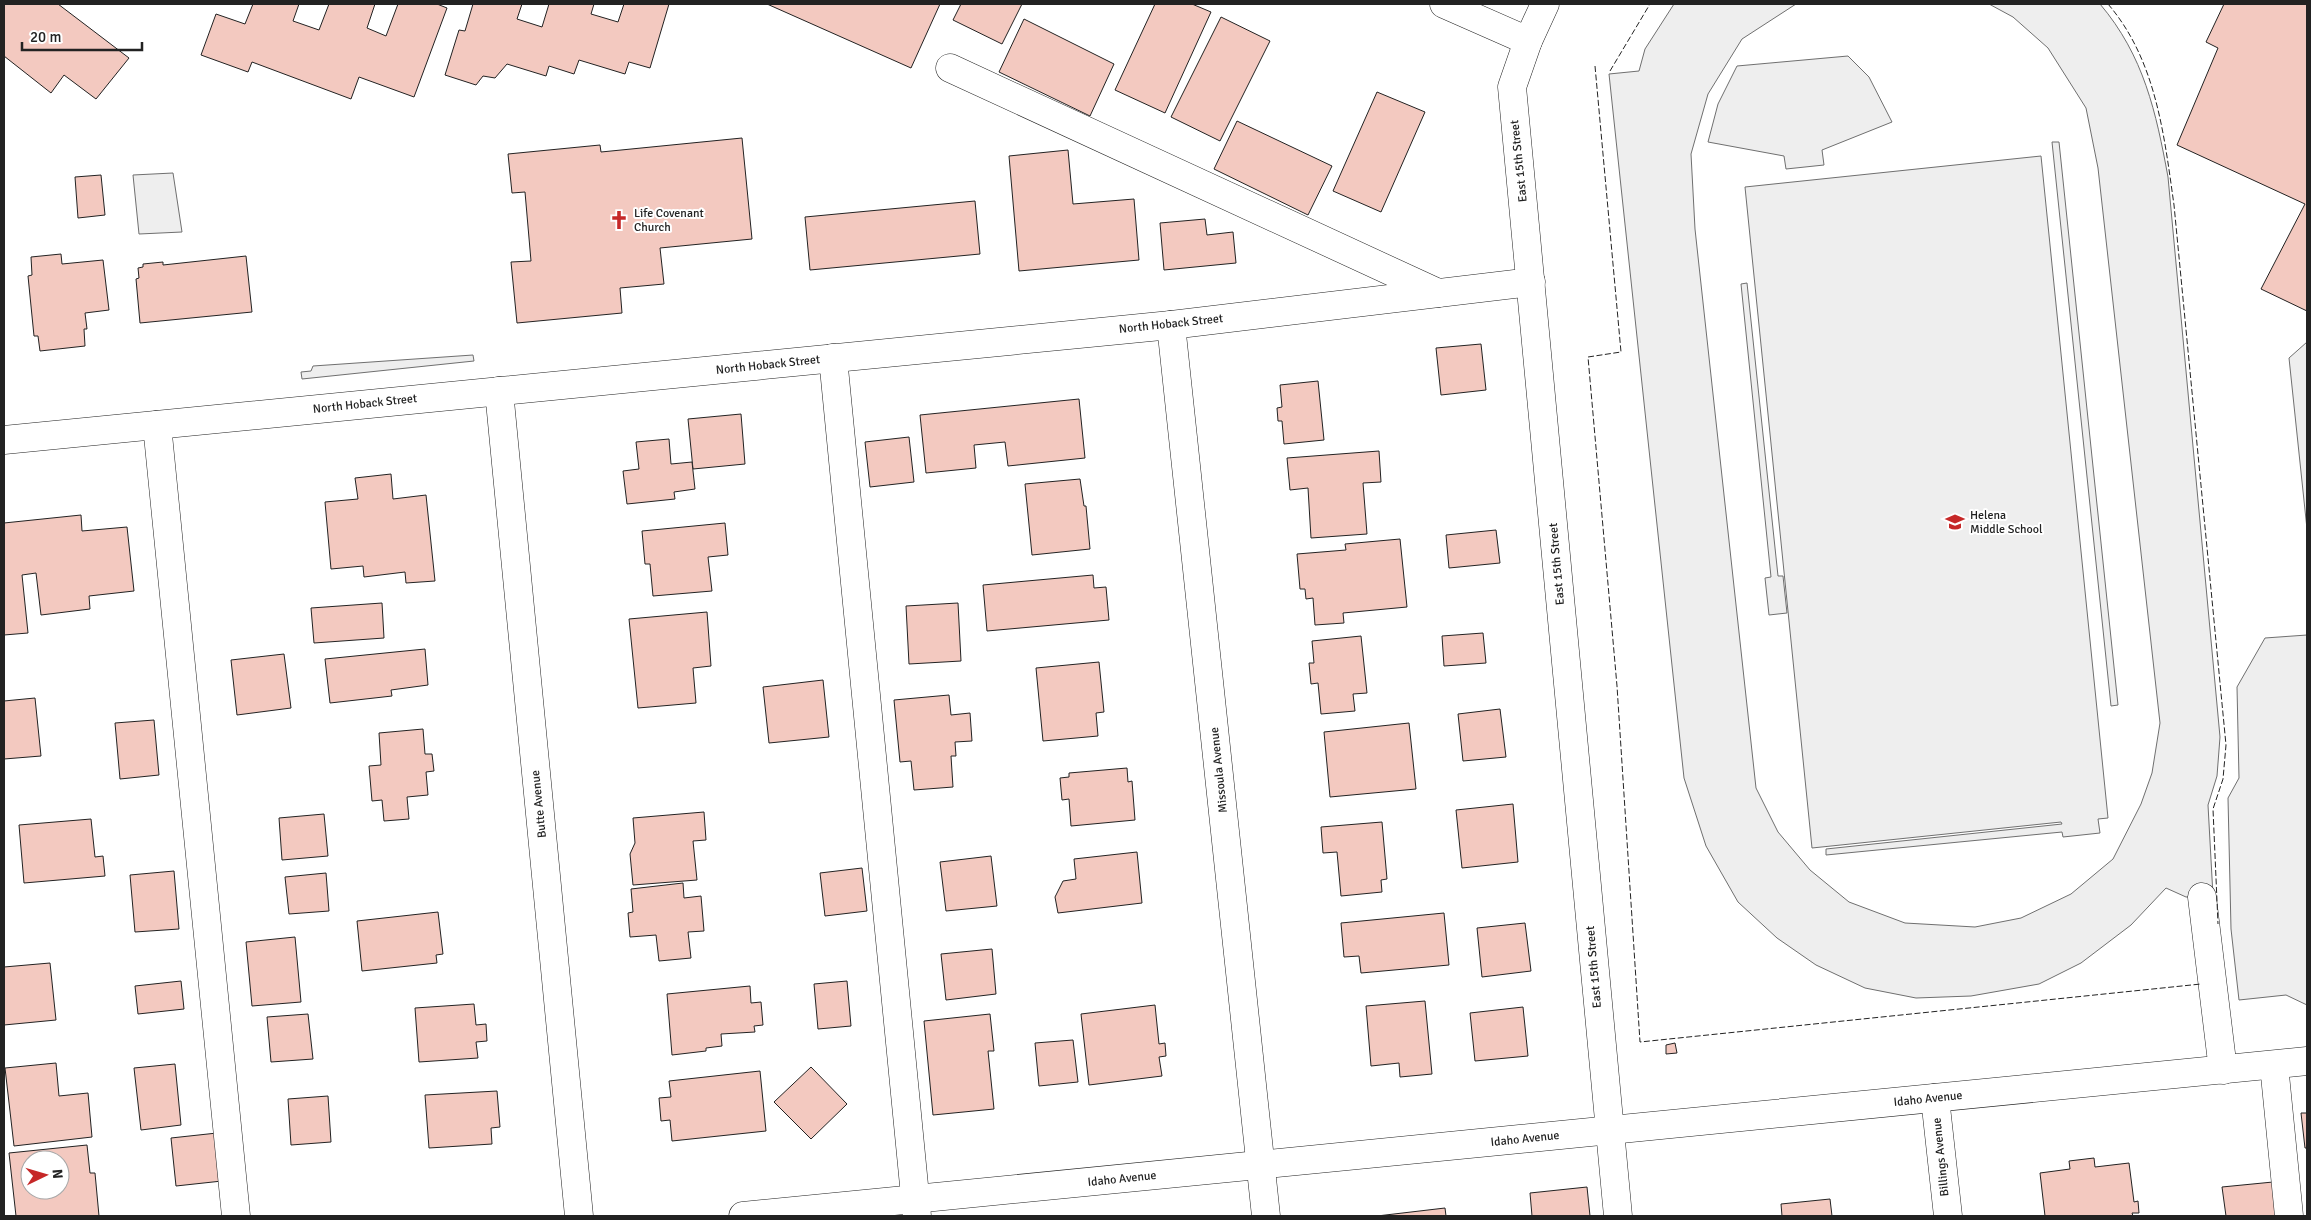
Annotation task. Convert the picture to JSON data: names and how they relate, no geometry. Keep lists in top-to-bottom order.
{
  "streets": {
    "street": [
      "East 15th Street",
      "North Hoback Street",
      "Missoula Avenue",
      "Butte Avenue",
      "Idaho Avenue",
      "Billings Avenue"
    ]
  },
  "crossings": [
    ["East 15th Street", "North Hoback Street"],
    ["East 15th Street", "Idaho Avenue"],
    ["North Hoback Street", "Missoula Avenue"],
    ["North Hoback Street", "Butte Avenue"],
    ["Missoula Avenue", "Idaho Avenue"],
    ["Idaho Avenue", "Billings Avenue"]
  ],
  "places": {
    "church": ["Life Covenant Church"],
    "school or university": ["Helena Middle School"]
  },
  "scale_bar": "20 m",
  "north": "right"
}
